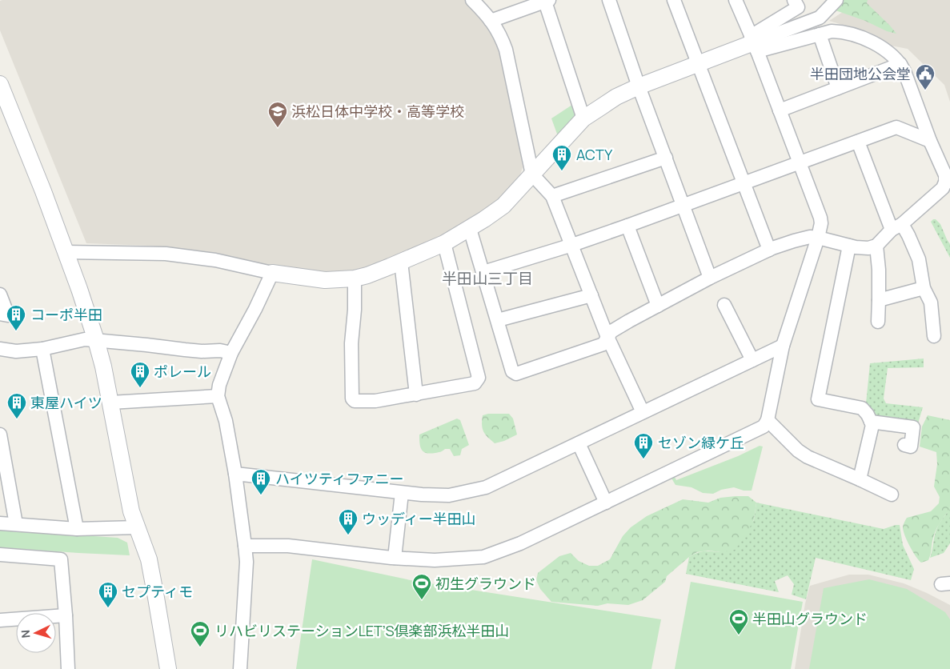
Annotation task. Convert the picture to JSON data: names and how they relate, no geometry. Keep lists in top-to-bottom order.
{
  "districts": ["半田山三丁目"],
  "places": {
    "public building": ["半田団地公会堂"],
    "school or university": ["浜松日体中学校・高等学校"],
    "building": [
      "ACTY",
      "コーポ半田",
      "ポレール",
      "東屋ハイツ",
      "セゾン緑ケ丘",
      "ハイツティファニー",
      "ウッディー半田山",
      "セプティモ"
    ],
    "sports": ["初生グラウンド", "半田山グラウンド", "リハビリステーションLET’S倶楽部浜松半田山"]
  },
  "north": "left"
}
